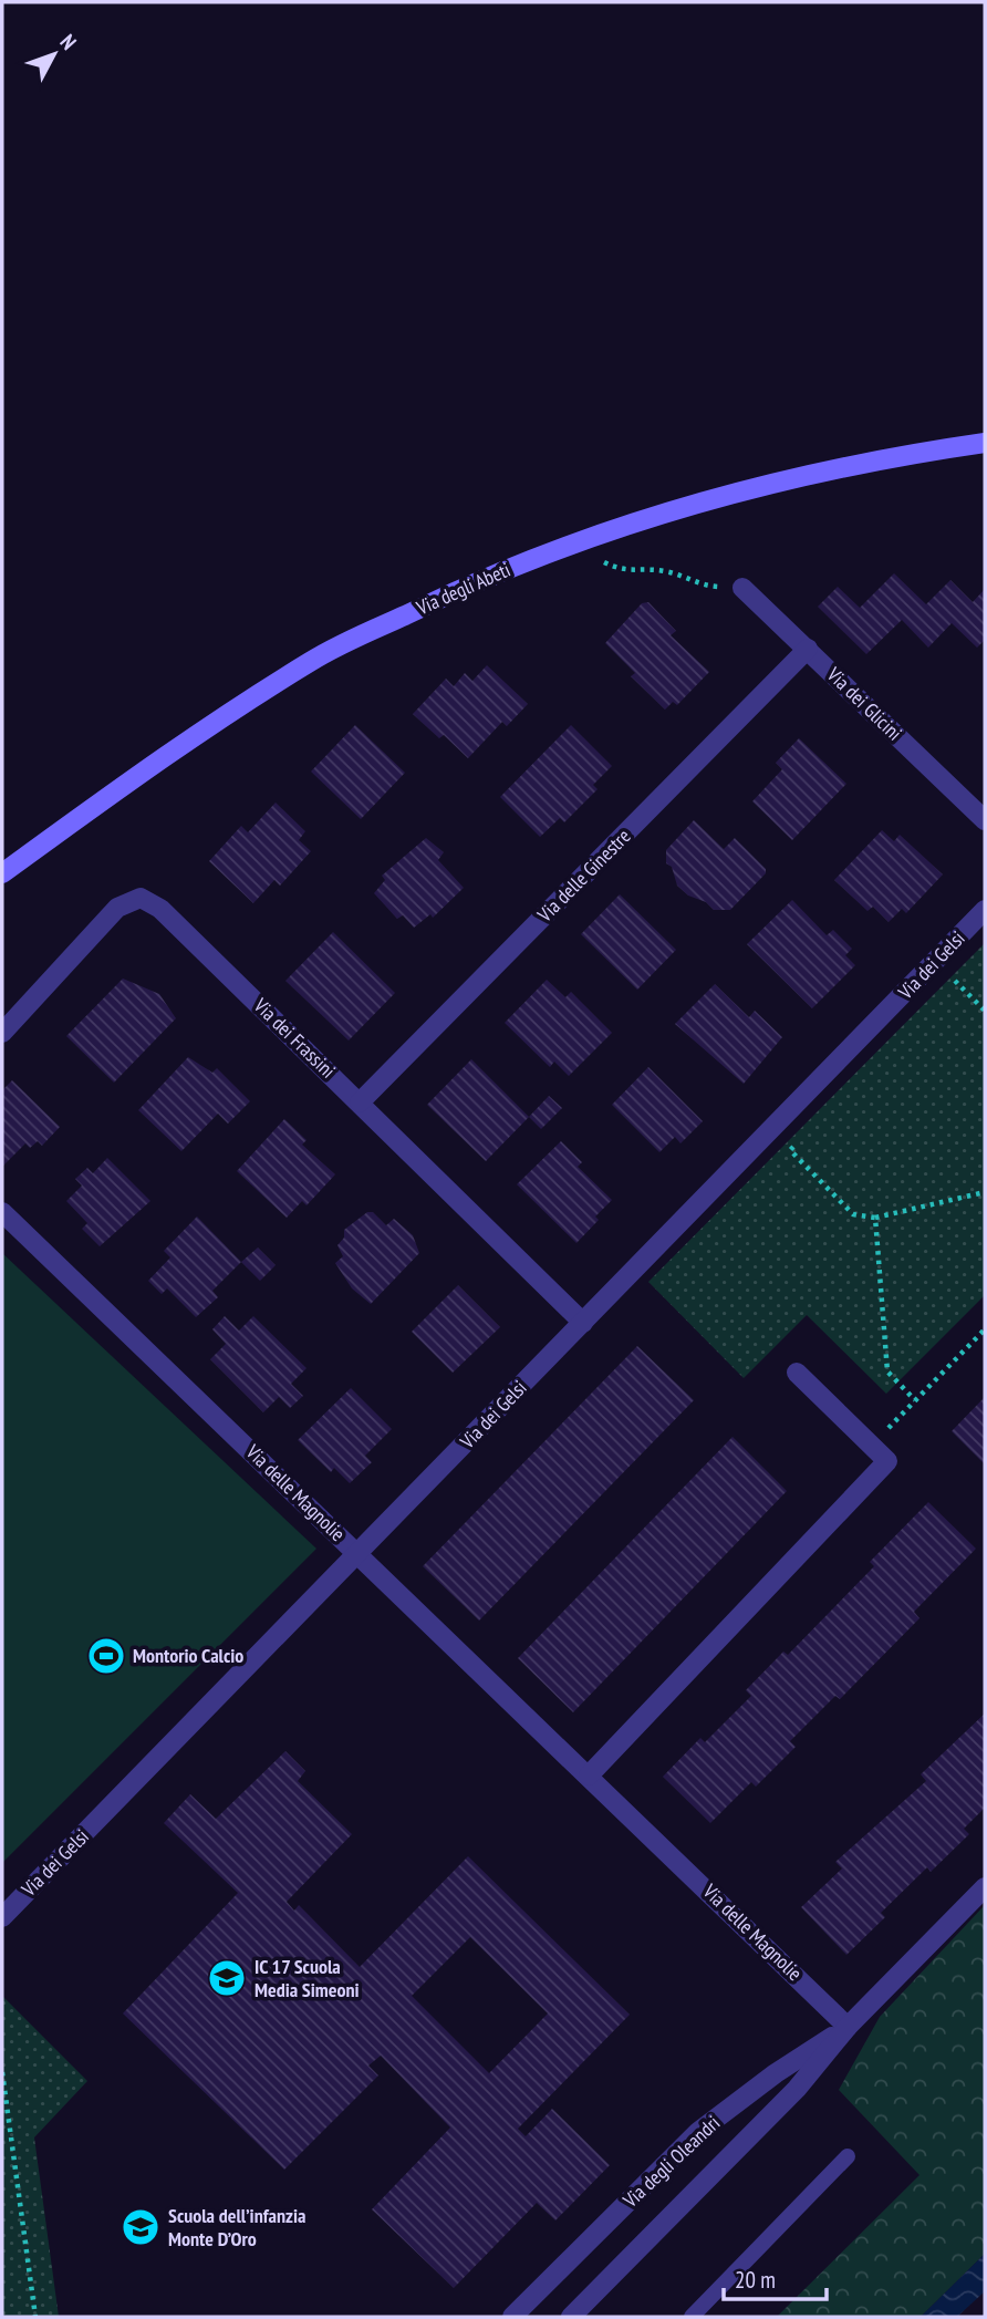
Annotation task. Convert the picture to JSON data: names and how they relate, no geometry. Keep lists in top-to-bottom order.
{
  "streets": {
    "street": [
      "Via degli Abeti",
      "Via dei Glicini",
      "Via delle Ginestre",
      "Via dei Gelsi",
      "Via dei Frassini",
      "Via delle Magnolie",
      "Via degli Oleandri"
    ]
  },
  "crossings": [
    ["Via dei Glicini", "Via delle Ginestre"],
    ["Via delle Ginestre", "Via dei Frassini"],
    ["Via dei Gelsi", "Via dei Frassini"],
    ["Via dei Gelsi", "Via delle Magnolie"],
    ["Via delle Magnolie", "Via degli Oleandri"]
  ],
  "places": {
    "sports": ["Montorio Calcio"],
    "school or university": ["IC 17 Scuola Media Simeoni", "Scuola dell’infanzia Monte D’Oro"]
  },
  "scale_bar": "20 m",
  "north": "top right"
}
